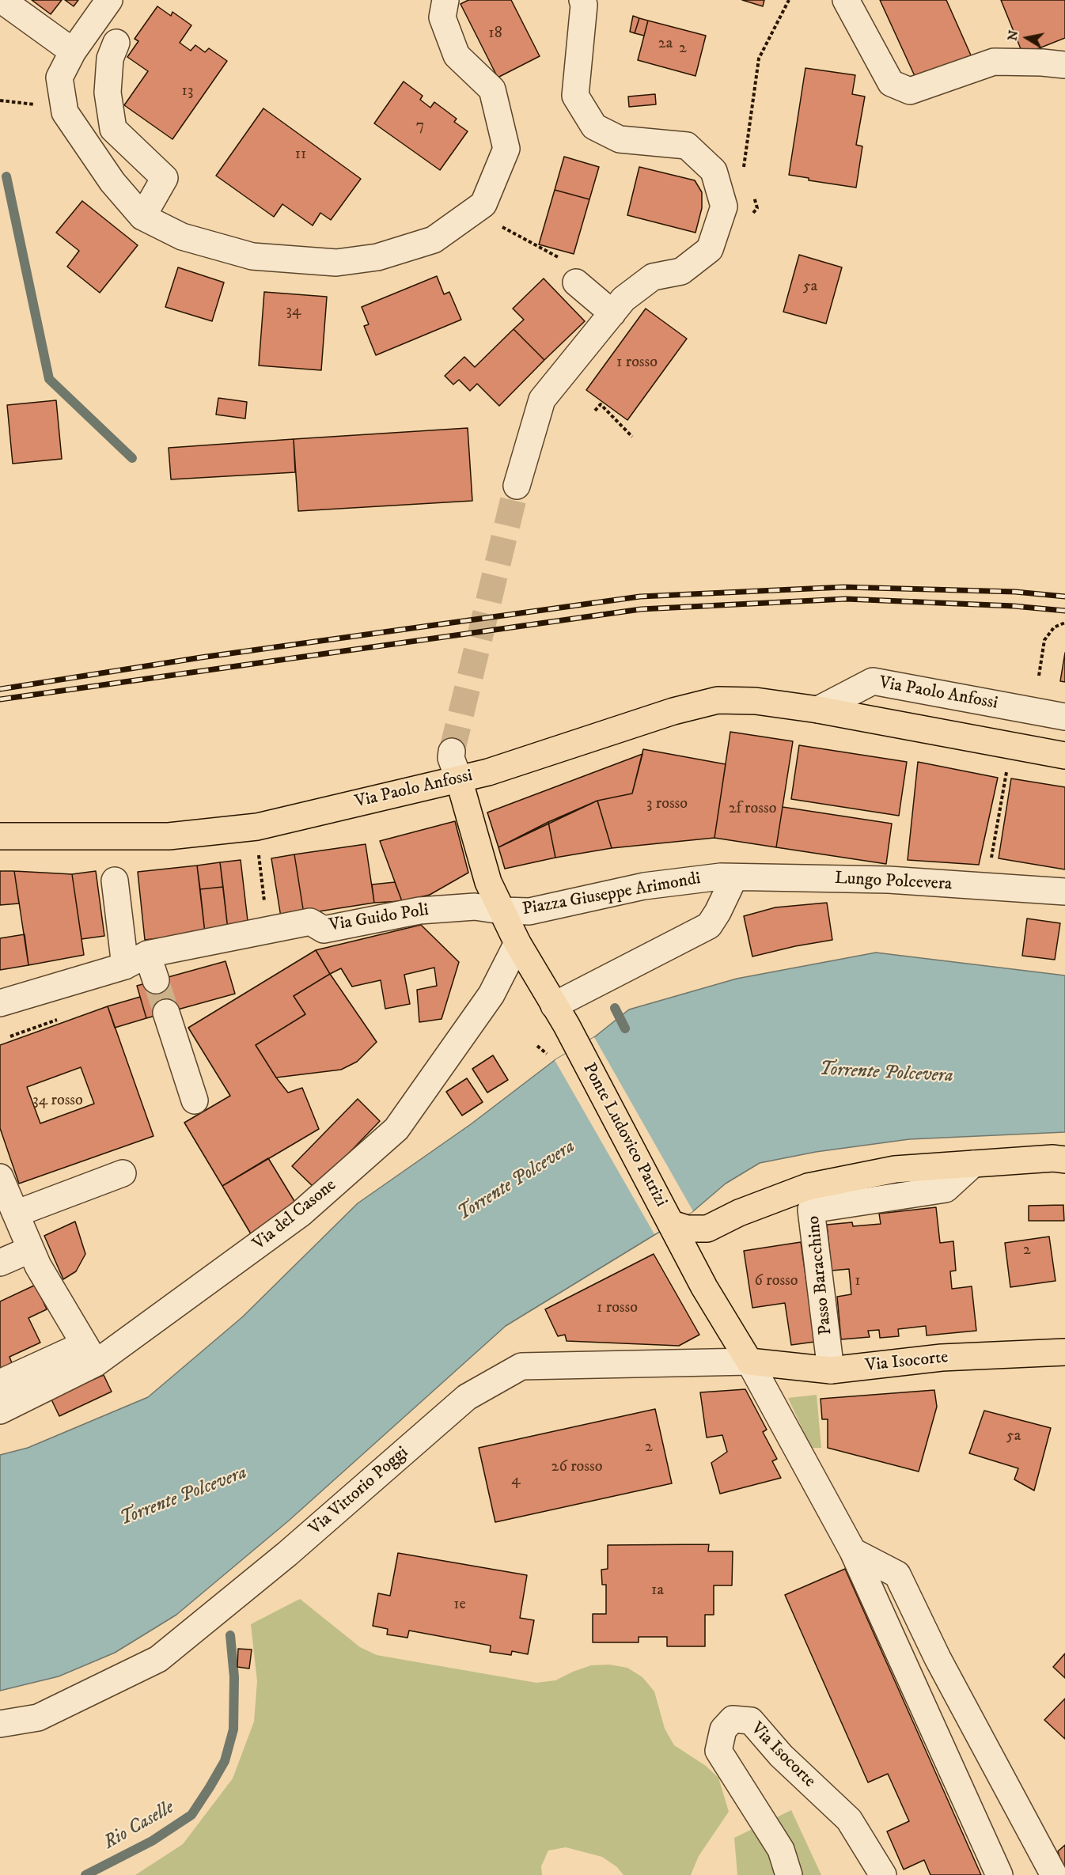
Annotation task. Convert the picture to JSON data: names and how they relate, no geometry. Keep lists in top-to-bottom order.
{
  "streets": {
    "main road": [
      "Via Paolo Anfossi",
      "Piazza Giuseppe Arimondi",
      "Ponte Ludovico Patrizi",
      "Via Isocorte"
    ],
    "street": [
      "Lungo Polcevera",
      "Via Guido Poli",
      "Via del Casone",
      "Passo Baracchino",
      "Via Vittorio Poggi"
    ]
  },
  "crossings": [
    ["Via Paolo Anfossi", "Piazza Giuseppe Arimondi"],
    ["Lungo Polcevera", "Piazza Giuseppe Arimondi"],
    ["Piazza Giuseppe Arimondi", "Via Guido Poli"],
    ["Piazza Giuseppe Arimondi", "Ponte Ludovico Patrizi"],
    ["Piazza Giuseppe Arimondi", "Via del Casone"],
    ["Passo Baracchino", "Via Isocorte"],
    ["Via Isocorte", "Via Vittorio Poggi"]
  ],
  "water": ["Torrente Polcevera", "Rio Caselle"],
  "house_numbers": [
    "18",
    "2a",
    "2",
    "13",
    "7",
    "11",
    "5a",
    "34",
    "1 rosso",
    "3 rosso",
    "2f rosso",
    "34 rosso",
    "2",
    "6 rosso",
    "1",
    "1 rosso",
    "5a",
    "2",
    "26 rosso",
    "4",
    "1a",
    "1e"
  ],
  "north": "left"
}
